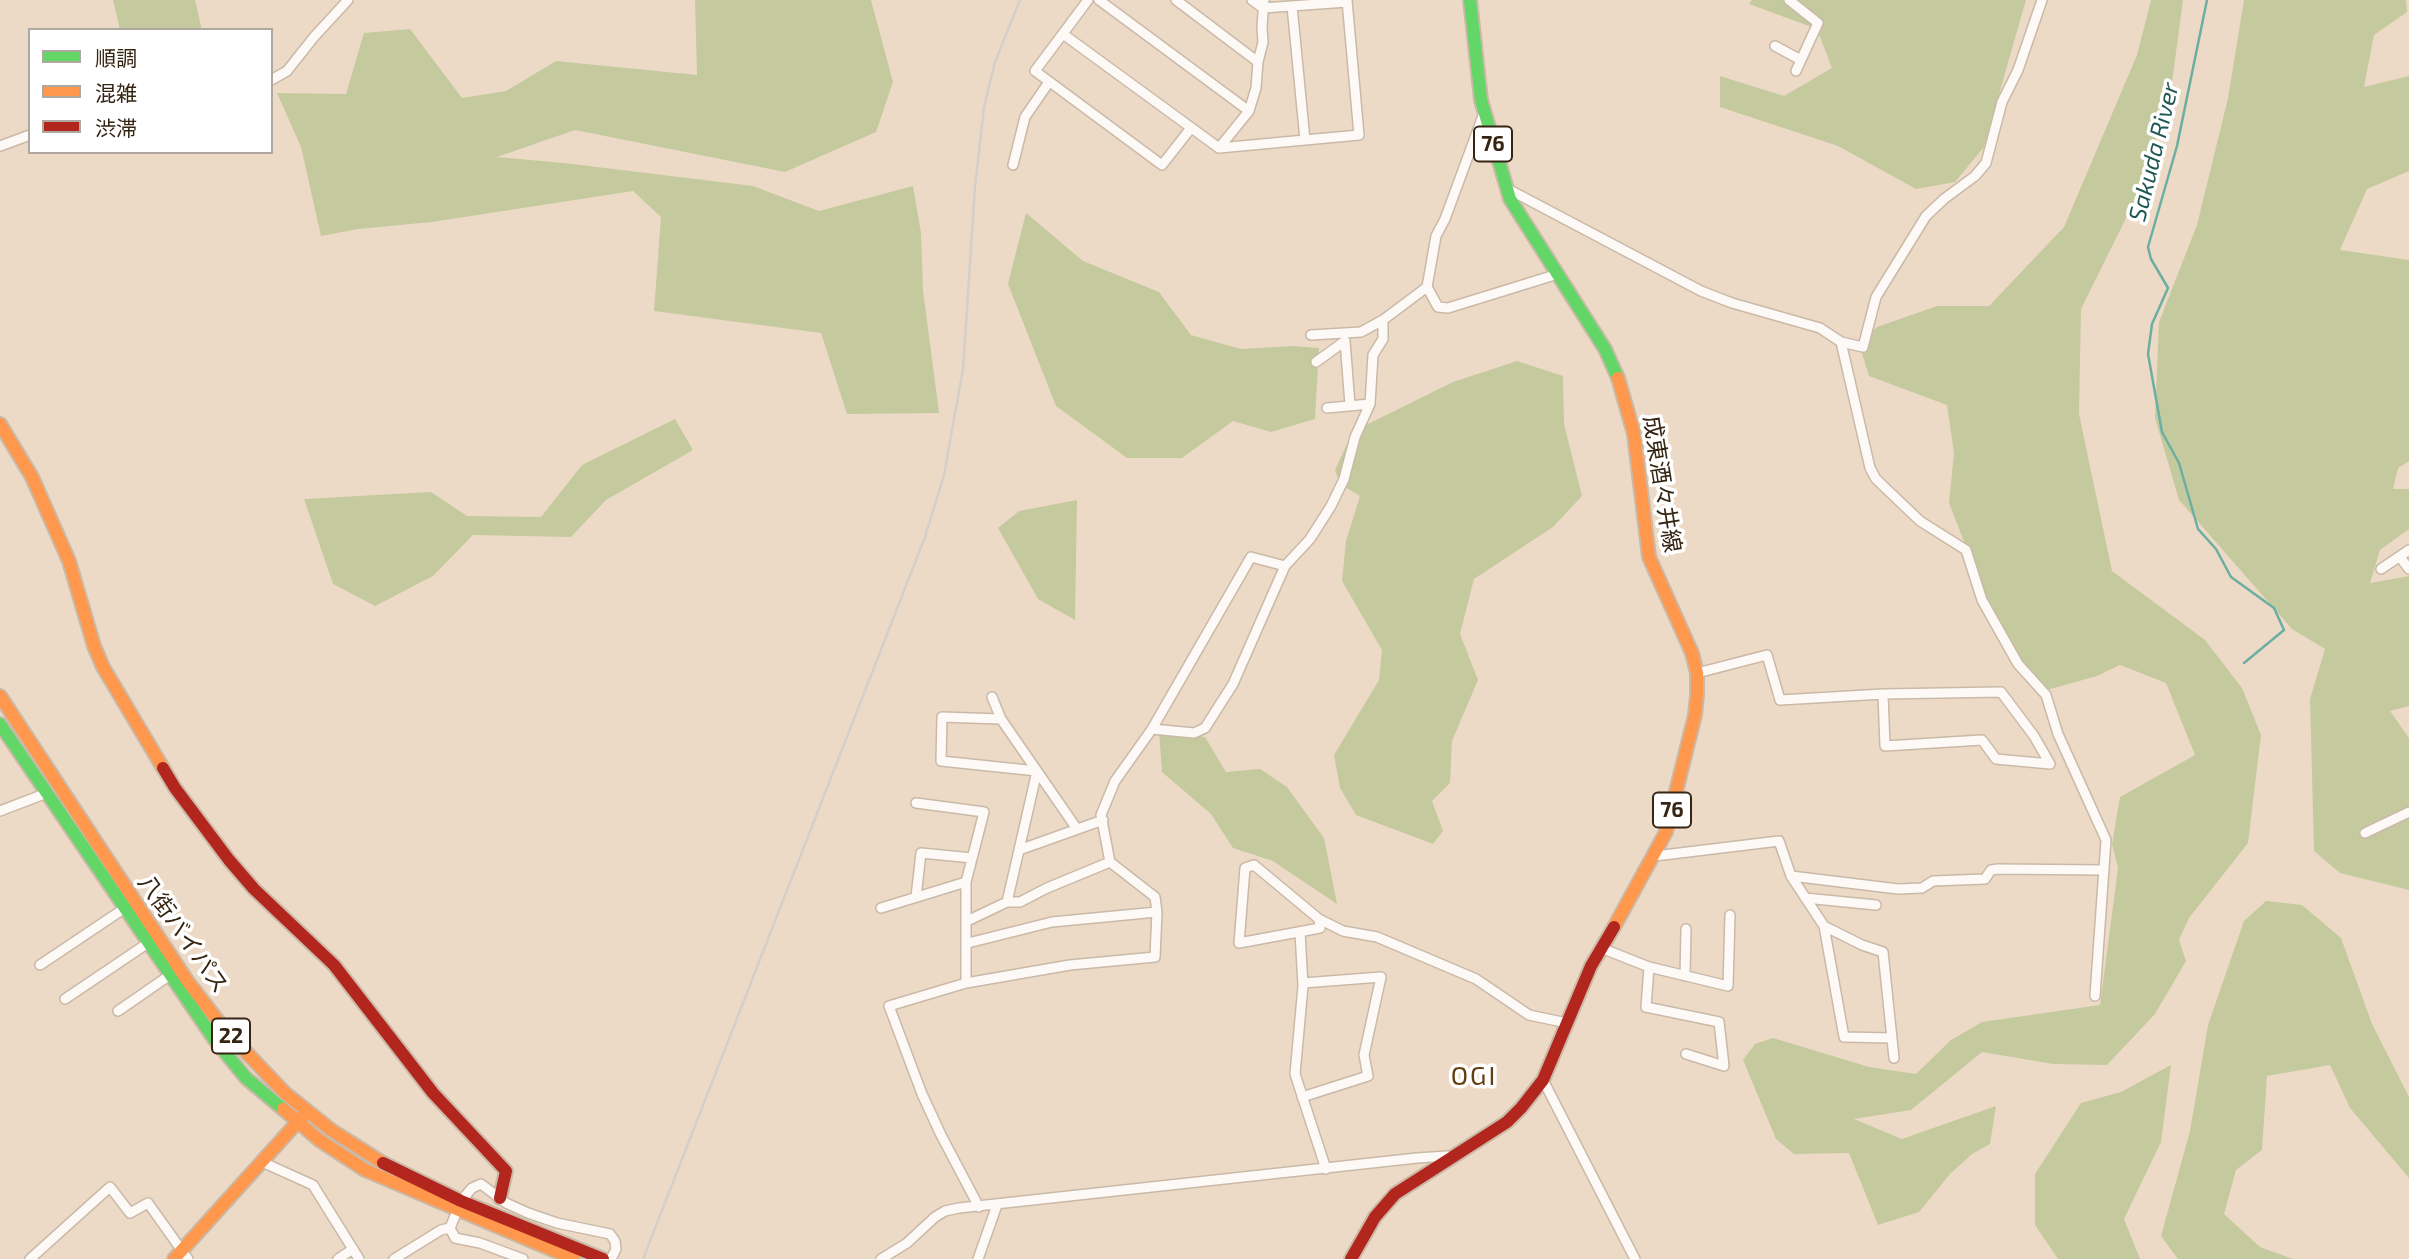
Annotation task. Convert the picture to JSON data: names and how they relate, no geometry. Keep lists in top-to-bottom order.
{
  "streets": {
    "main road": [
      "76",
      "成東酒々井線",
      "八街バイパス",
      "22"
    ]
  },
  "districts": ["OGI"],
  "water": ["Sakuda River"],
  "legend": ["順調", "混雑", "渋滞"]
}
